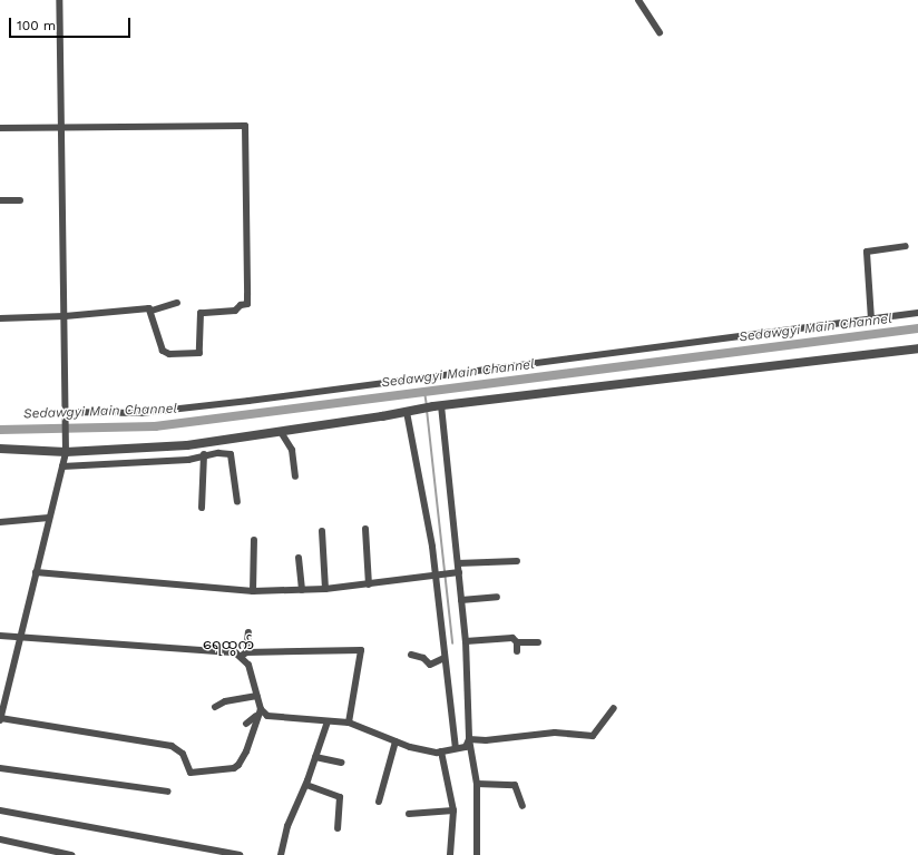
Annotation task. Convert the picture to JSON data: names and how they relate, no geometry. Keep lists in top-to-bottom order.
{
  "districts": ["ရေထွက်"],
  "water": ["Sedawgyi Main Channel"],
  "scale_bar": "100 m"
}
